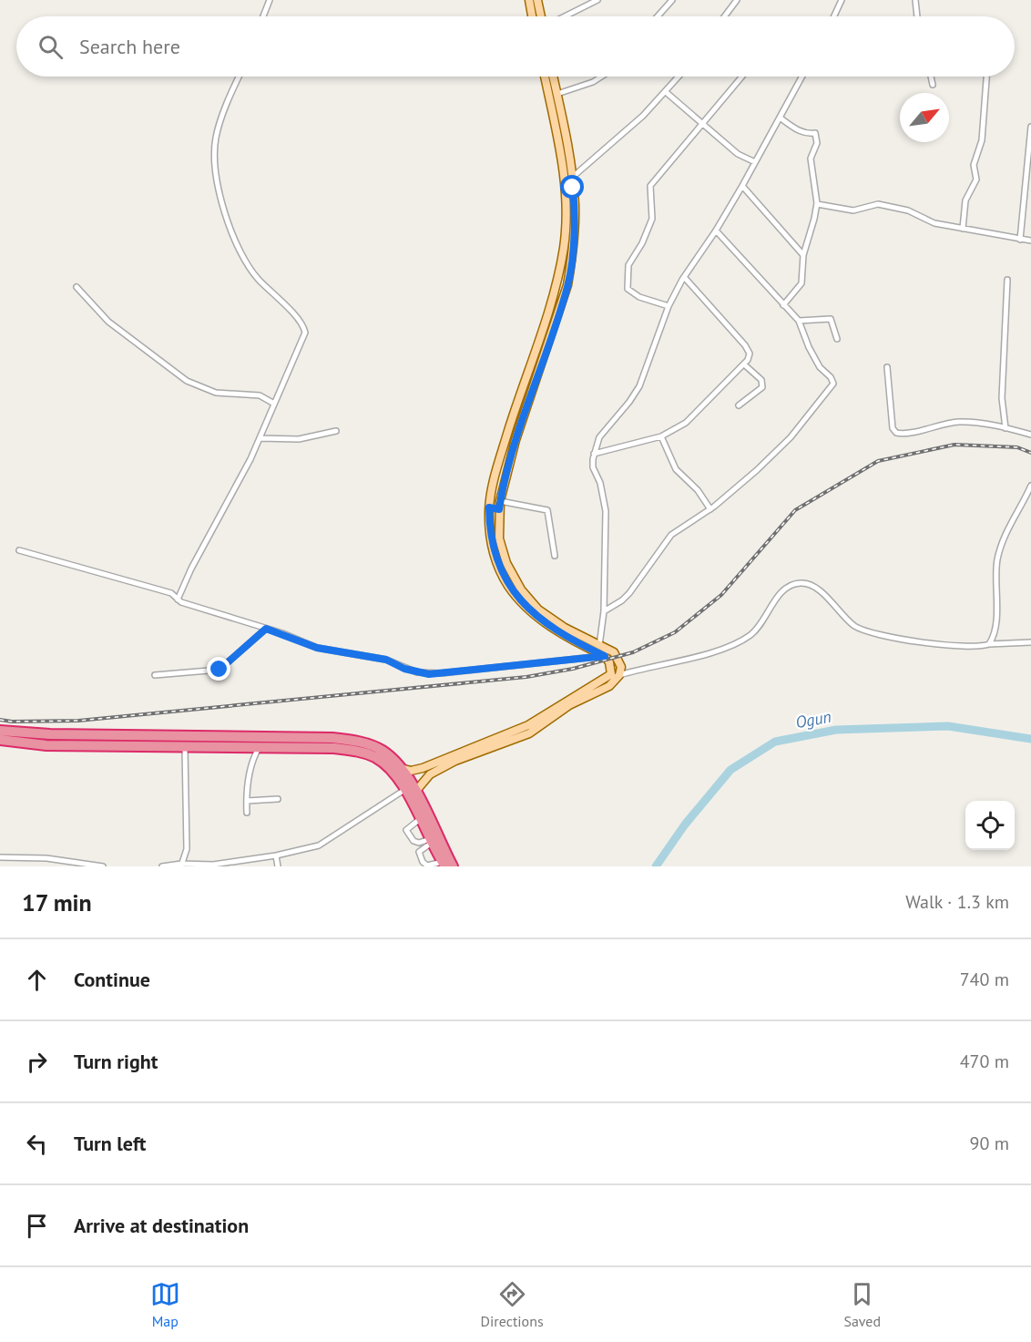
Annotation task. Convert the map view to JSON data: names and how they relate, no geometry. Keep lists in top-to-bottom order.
{
  "water": ["Ogun"],
  "north": "top right",
  "page": {
    "search": "Search here",
    "heading": ["17 min", "Walk · 1.3 km"],
    "list": [
      ["Continue", "740 m"],
      ["Turn right", "470 m"],
      ["Turn left", "90 m"],
      "Arrive at destination"
    ],
    "nav": ["Map", "Directions", "Saved"]
  }
}
